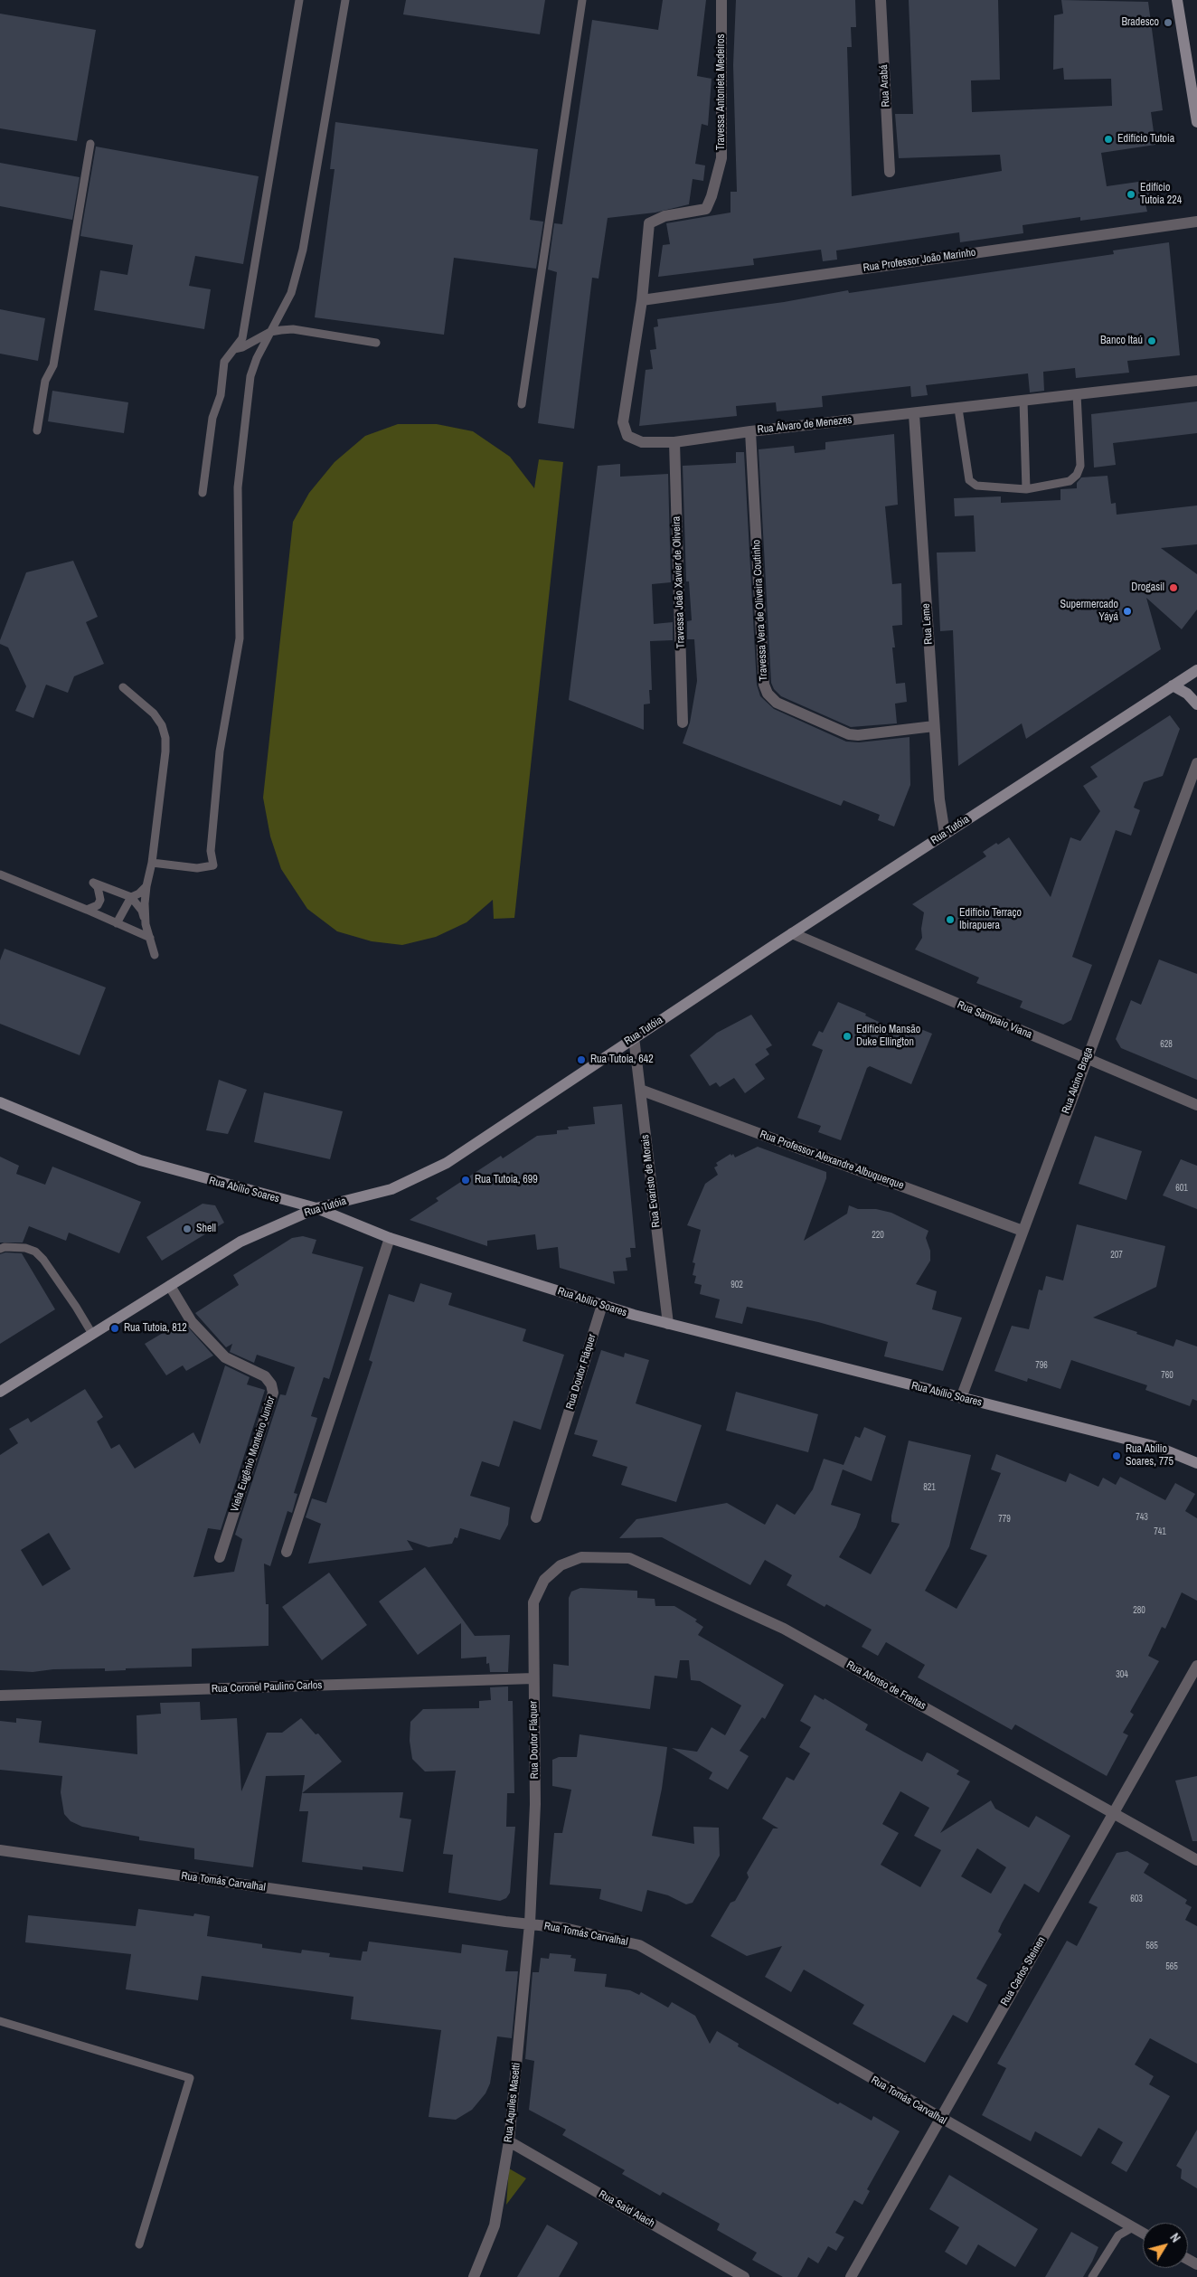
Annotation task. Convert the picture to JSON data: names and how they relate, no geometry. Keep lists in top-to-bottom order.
{
  "streets": {
    "street": [
      "Rua Arabá",
      "Travessa Antonieta Medeiros",
      "Rua Professor João Marinho",
      "Rua Álvaro de Menezes",
      "Travessa João Xavier de Oliveira",
      "Travessa Vera de Oliveira Coutinho",
      "Rua Leme",
      "Rua Tutóia",
      "Rua Sampaio Viana",
      "Rua Alcino Braga",
      "Rua Professor Alexandre Albuquerque",
      "Rua Evaristo de Morais",
      "Rua Abílio Soares",
      "Rua Doutor Fláquer",
      "Viela Eugênio Monteiro Junior",
      "Rua Afonso de Freitas",
      "Rua Coronel Paulino Carlos",
      "Rua Tomás Carvalhal",
      "Rua Carlos Steinen",
      "Rua Aquiles Masetti",
      "Rua Said Aiach"
    ]
  },
  "crossings": [
    ["Travessa Antonieta Medeiros", "Rua Álvaro de Menezes"],
    ["Rua Professor João Marinho", "Rua Álvaro de Menezes"],
    ["Rua Álvaro de Menezes", "Travessa João Xavier de Oliveira"],
    ["Rua Álvaro de Menezes", "Travessa Vera de Oliveira Coutinho"],
    ["Rua Álvaro de Menezes", "Rua Leme"],
    ["Travessa Vera de Oliveira Coutinho", "Rua Leme"],
    ["Rua Leme", "Rua Tutóia"],
    ["Rua Tutóia", "Rua Sampaio Viana"],
    ["Rua Tutóia", "Rua Evaristo de Morais"],
    ["Rua Tutóia", "Rua Abílio Soares"],
    ["Rua Tutóia", "Viela Eugênio Monteiro Junior"],
    ["Rua Sampaio Viana", "Rua Alcino Braga"],
    ["Rua Alcino Braga", "Rua Professor Alexandre Albuquerque"],
    ["Rua Alcino Braga", "Rua Abílio Soares"],
    ["Rua Professor Alexandre Albuquerque", "Rua Evaristo de Morais"],
    ["Rua Evaristo de Morais", "Rua Abílio Soares"],
    ["Rua Abílio Soares", "Rua Doutor Fláquer"],
    ["Rua Doutor Fláquer", "Rua Afonso de Freitas"],
    ["Rua Doutor Fláquer", "Rua Coronel Paulino Carlos"],
    ["Rua Doutor Fláquer", "Rua Tomás Carvalhal"],
    ["Rua Doutor Fláquer", "Rua Aquiles Masetti"],
    ["Rua Afonso de Freitas", "Rua Carlos Steinen"],
    ["Rua Tomás Carvalhal", "Rua Carlos Steinen"],
    ["Rua Tomás Carvalhal", "Rua Aquiles Masetti"],
    ["Rua Aquiles Masetti", "Rua Said Aiach"]
  ],
  "places": [
    "Bradesco",
    "Edifício Tutoia",
    "Edifício Tutoia 224",
    "Banco Itaú",
    "Drogasil",
    "Supermercado Yáyá",
    "Edifício Terraço Ibirapuera",
    "Edifício Mansão Duke Ellington",
    "Rua Tutoia, 642",
    "Rua Tutoia, 699",
    "Shell",
    "Rua Tutoia, 812",
    "Rua Abílio Soares, 775"
  ],
  "house_numbers": [
    "628",
    "601",
    "220",
    "207",
    "902",
    "796",
    "760",
    "821",
    "743",
    "779",
    "741",
    "280",
    "304",
    "603",
    "585",
    "565"
  ],
  "north": "top right"
}
